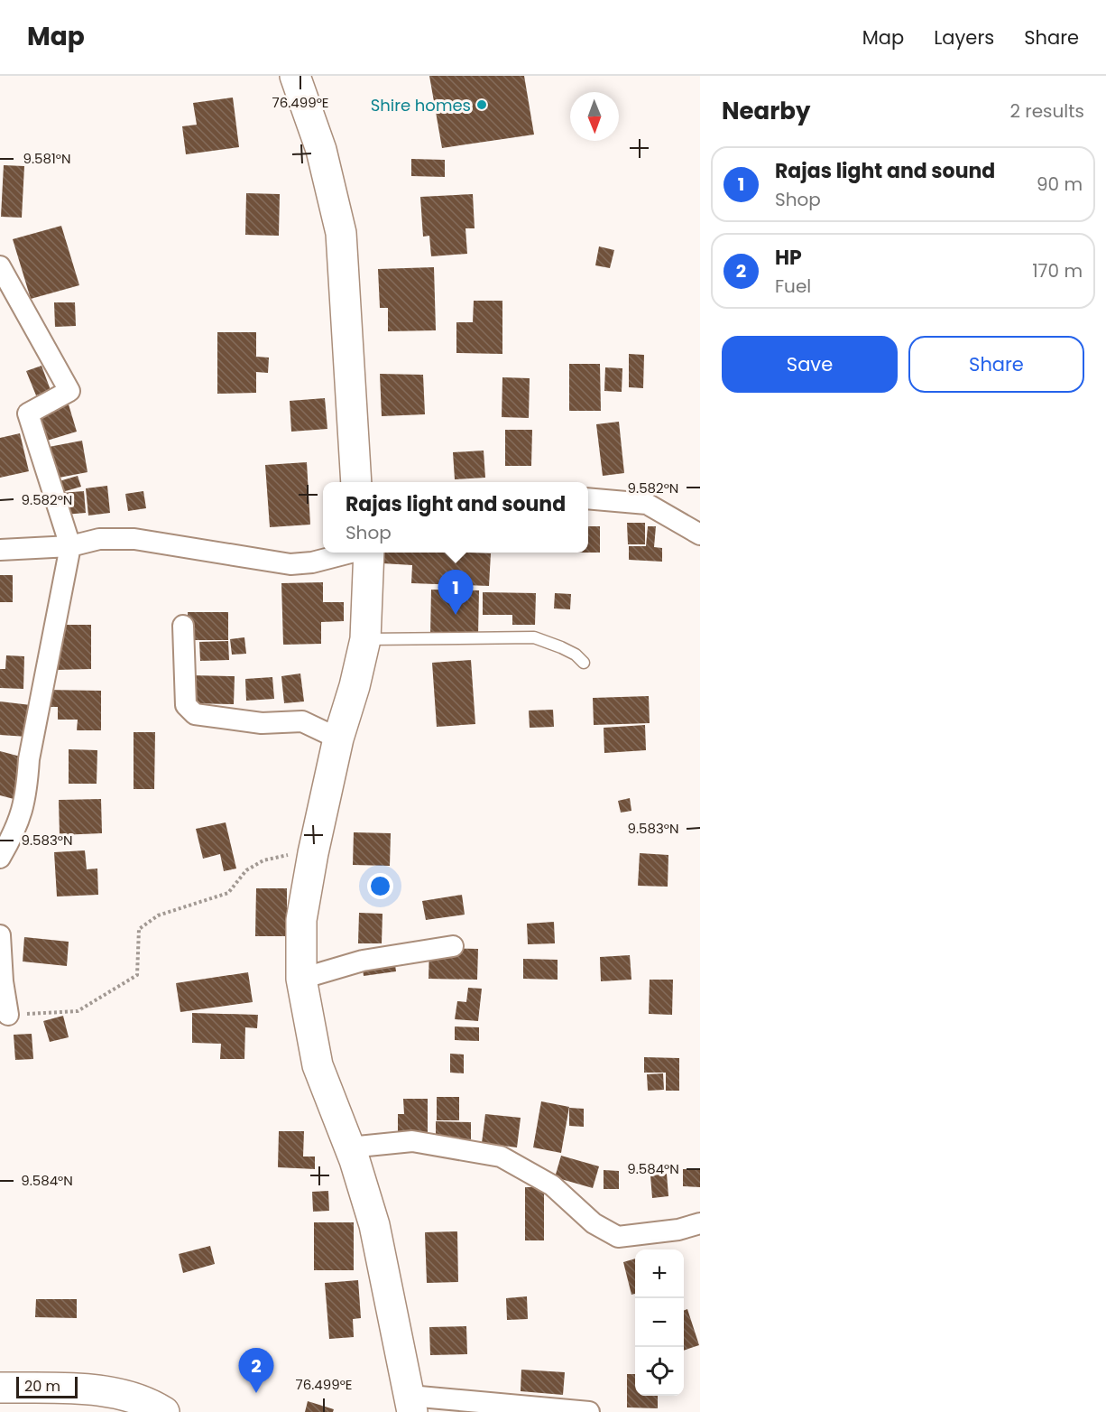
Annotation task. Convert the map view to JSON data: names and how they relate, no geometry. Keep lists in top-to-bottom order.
{
  "places": ["Shire homes"],
  "scale_bar": "20 m",
  "north": "bottom",
  "page": {
    "header": "Map",
    "nav": ["Map", "Layers", "Share"],
    "heading": ["Nearby", "2 results"],
    "list": [
      {
        "mark": "1",
        "name": "Rajas light and sound",
        "note": "Shop",
        "value": "90 m"
      },
      {
        "mark": "2",
        "name": "HP",
        "note": "Fuel",
        "value": "170 m"
      }
    ],
    "buttons": ["Save", "Share"],
    "popup": ["Rajas light and sound", "Shop"],
    "pins": ["1", "2"],
    "map_buttons": ["+", "−"],
    "scale": "20 m"
  },
  "coordinates": [
    "76.499°E",
    "9.581°N",
    "9.582°N",
    "9.583°N",
    "9.584°N"
  ]
}
